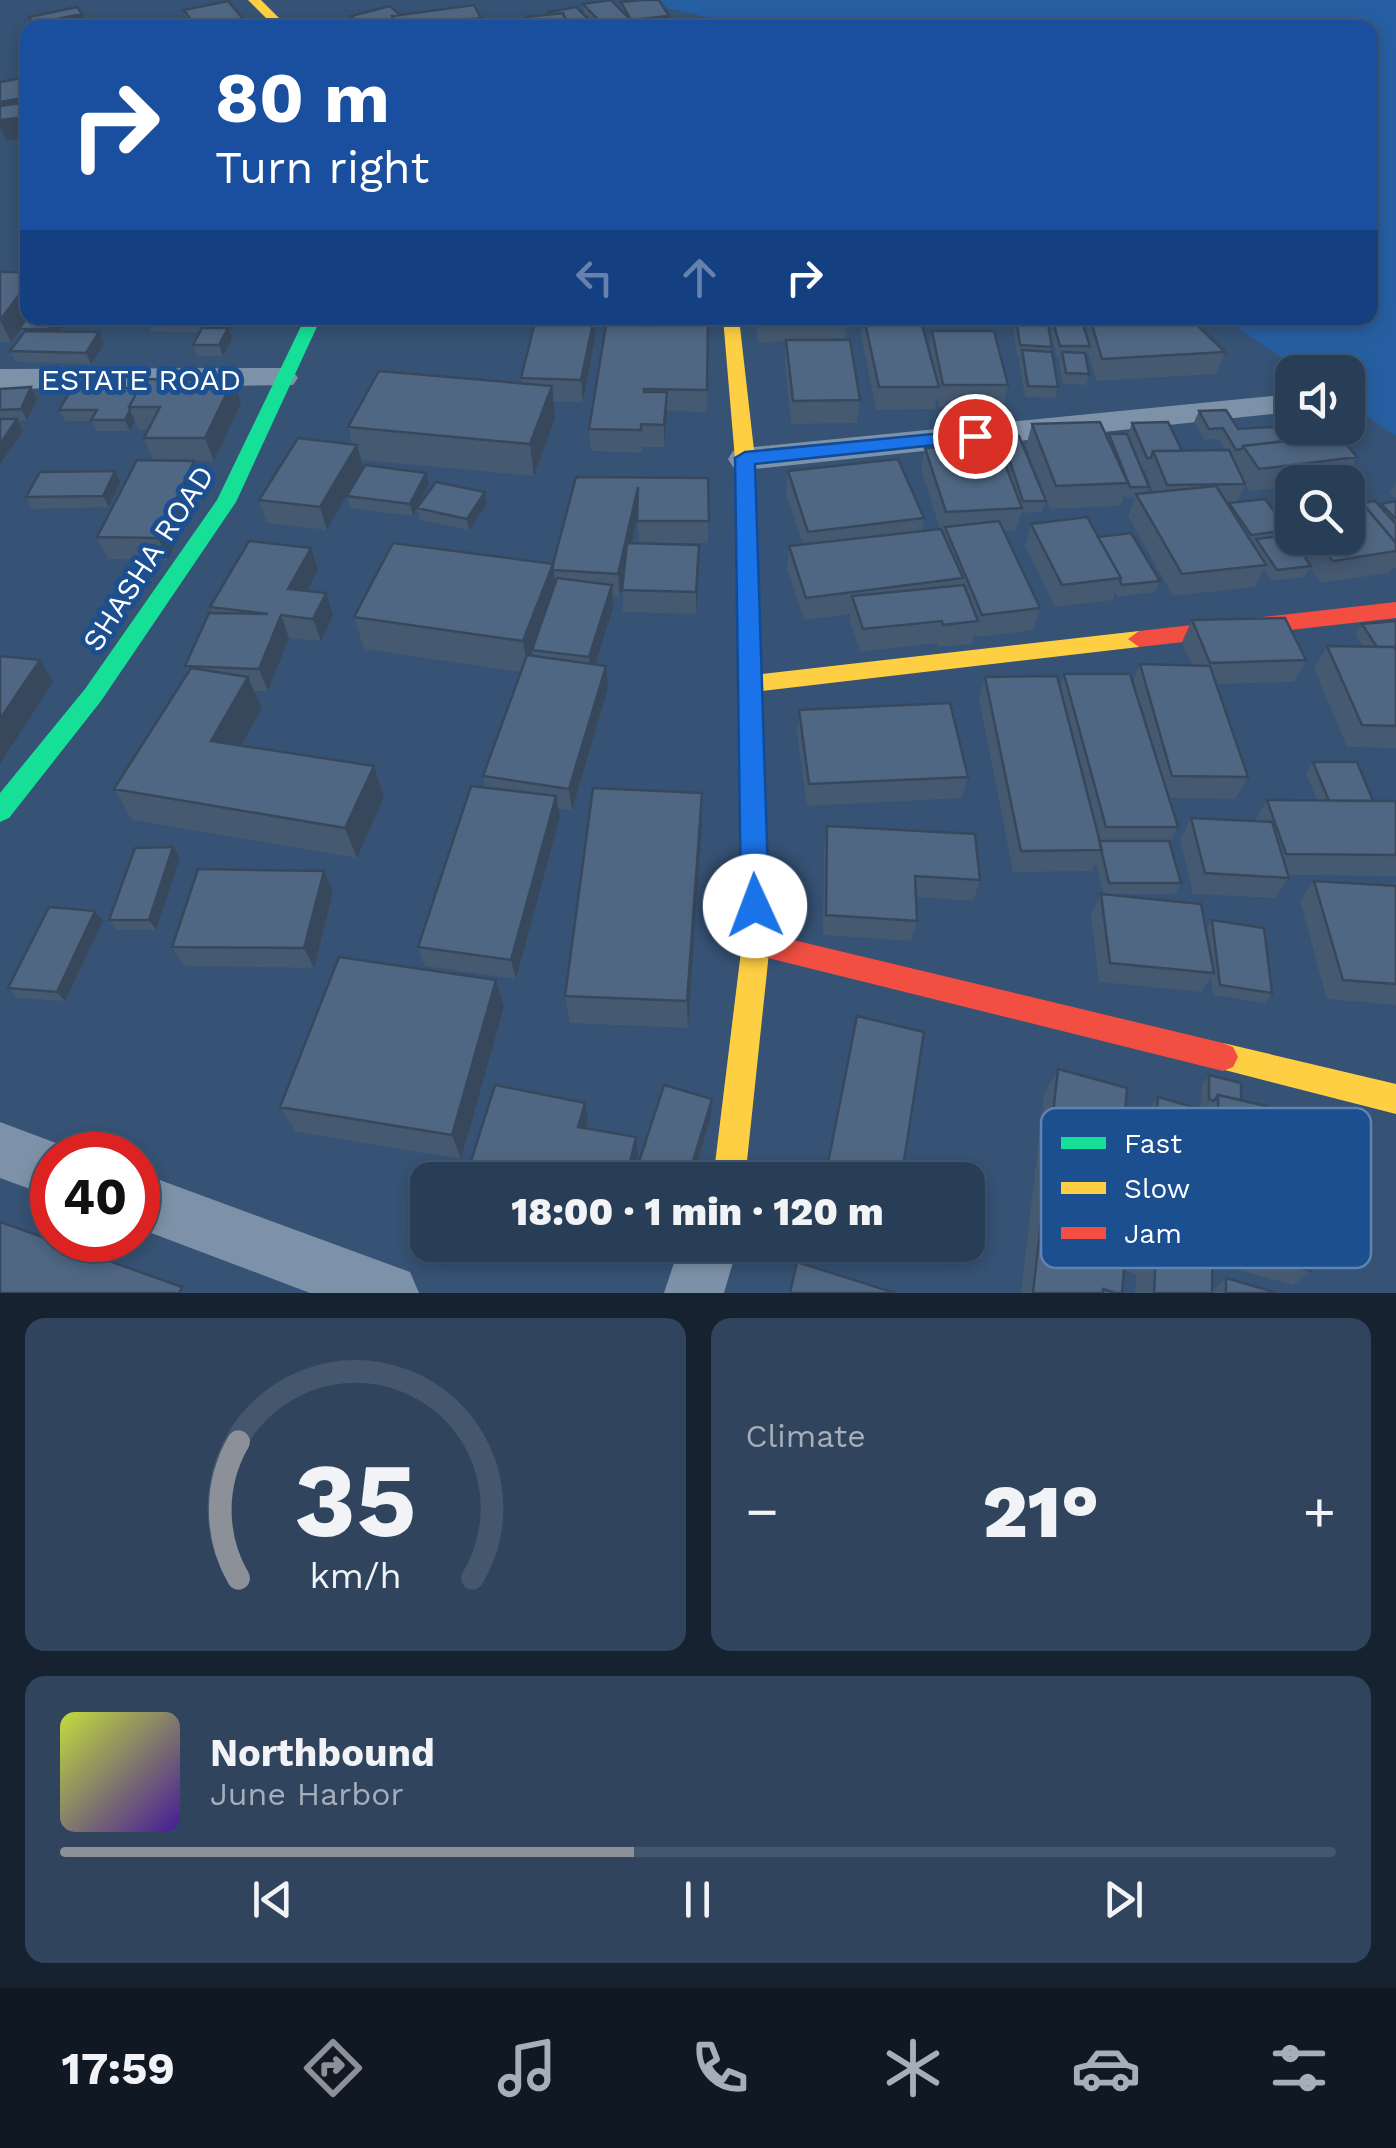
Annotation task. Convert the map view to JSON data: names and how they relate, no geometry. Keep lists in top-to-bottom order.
{
  "streets": {
    "street": ["ESTATE ROAD", "SHASHA ROAD"]
  },
  "crossings": [
    ["ESTATE ROAD", "SHASHA ROAD"]
  ],
  "legend": ["Fast", "Slow", "Jam"],
  "page": {
    "turn": ["80 m", "Turn right"],
    "limit": "40",
    "trip": "18:00 · 1 min · 120 m",
    "tile": "Climate",
    "heat": ["−", "21°", "+"],
    "song": ["Northbound", "June Harbor"],
    "tabs": "17:59",
    "gauge": ["35", "km/h"]
  }
}
